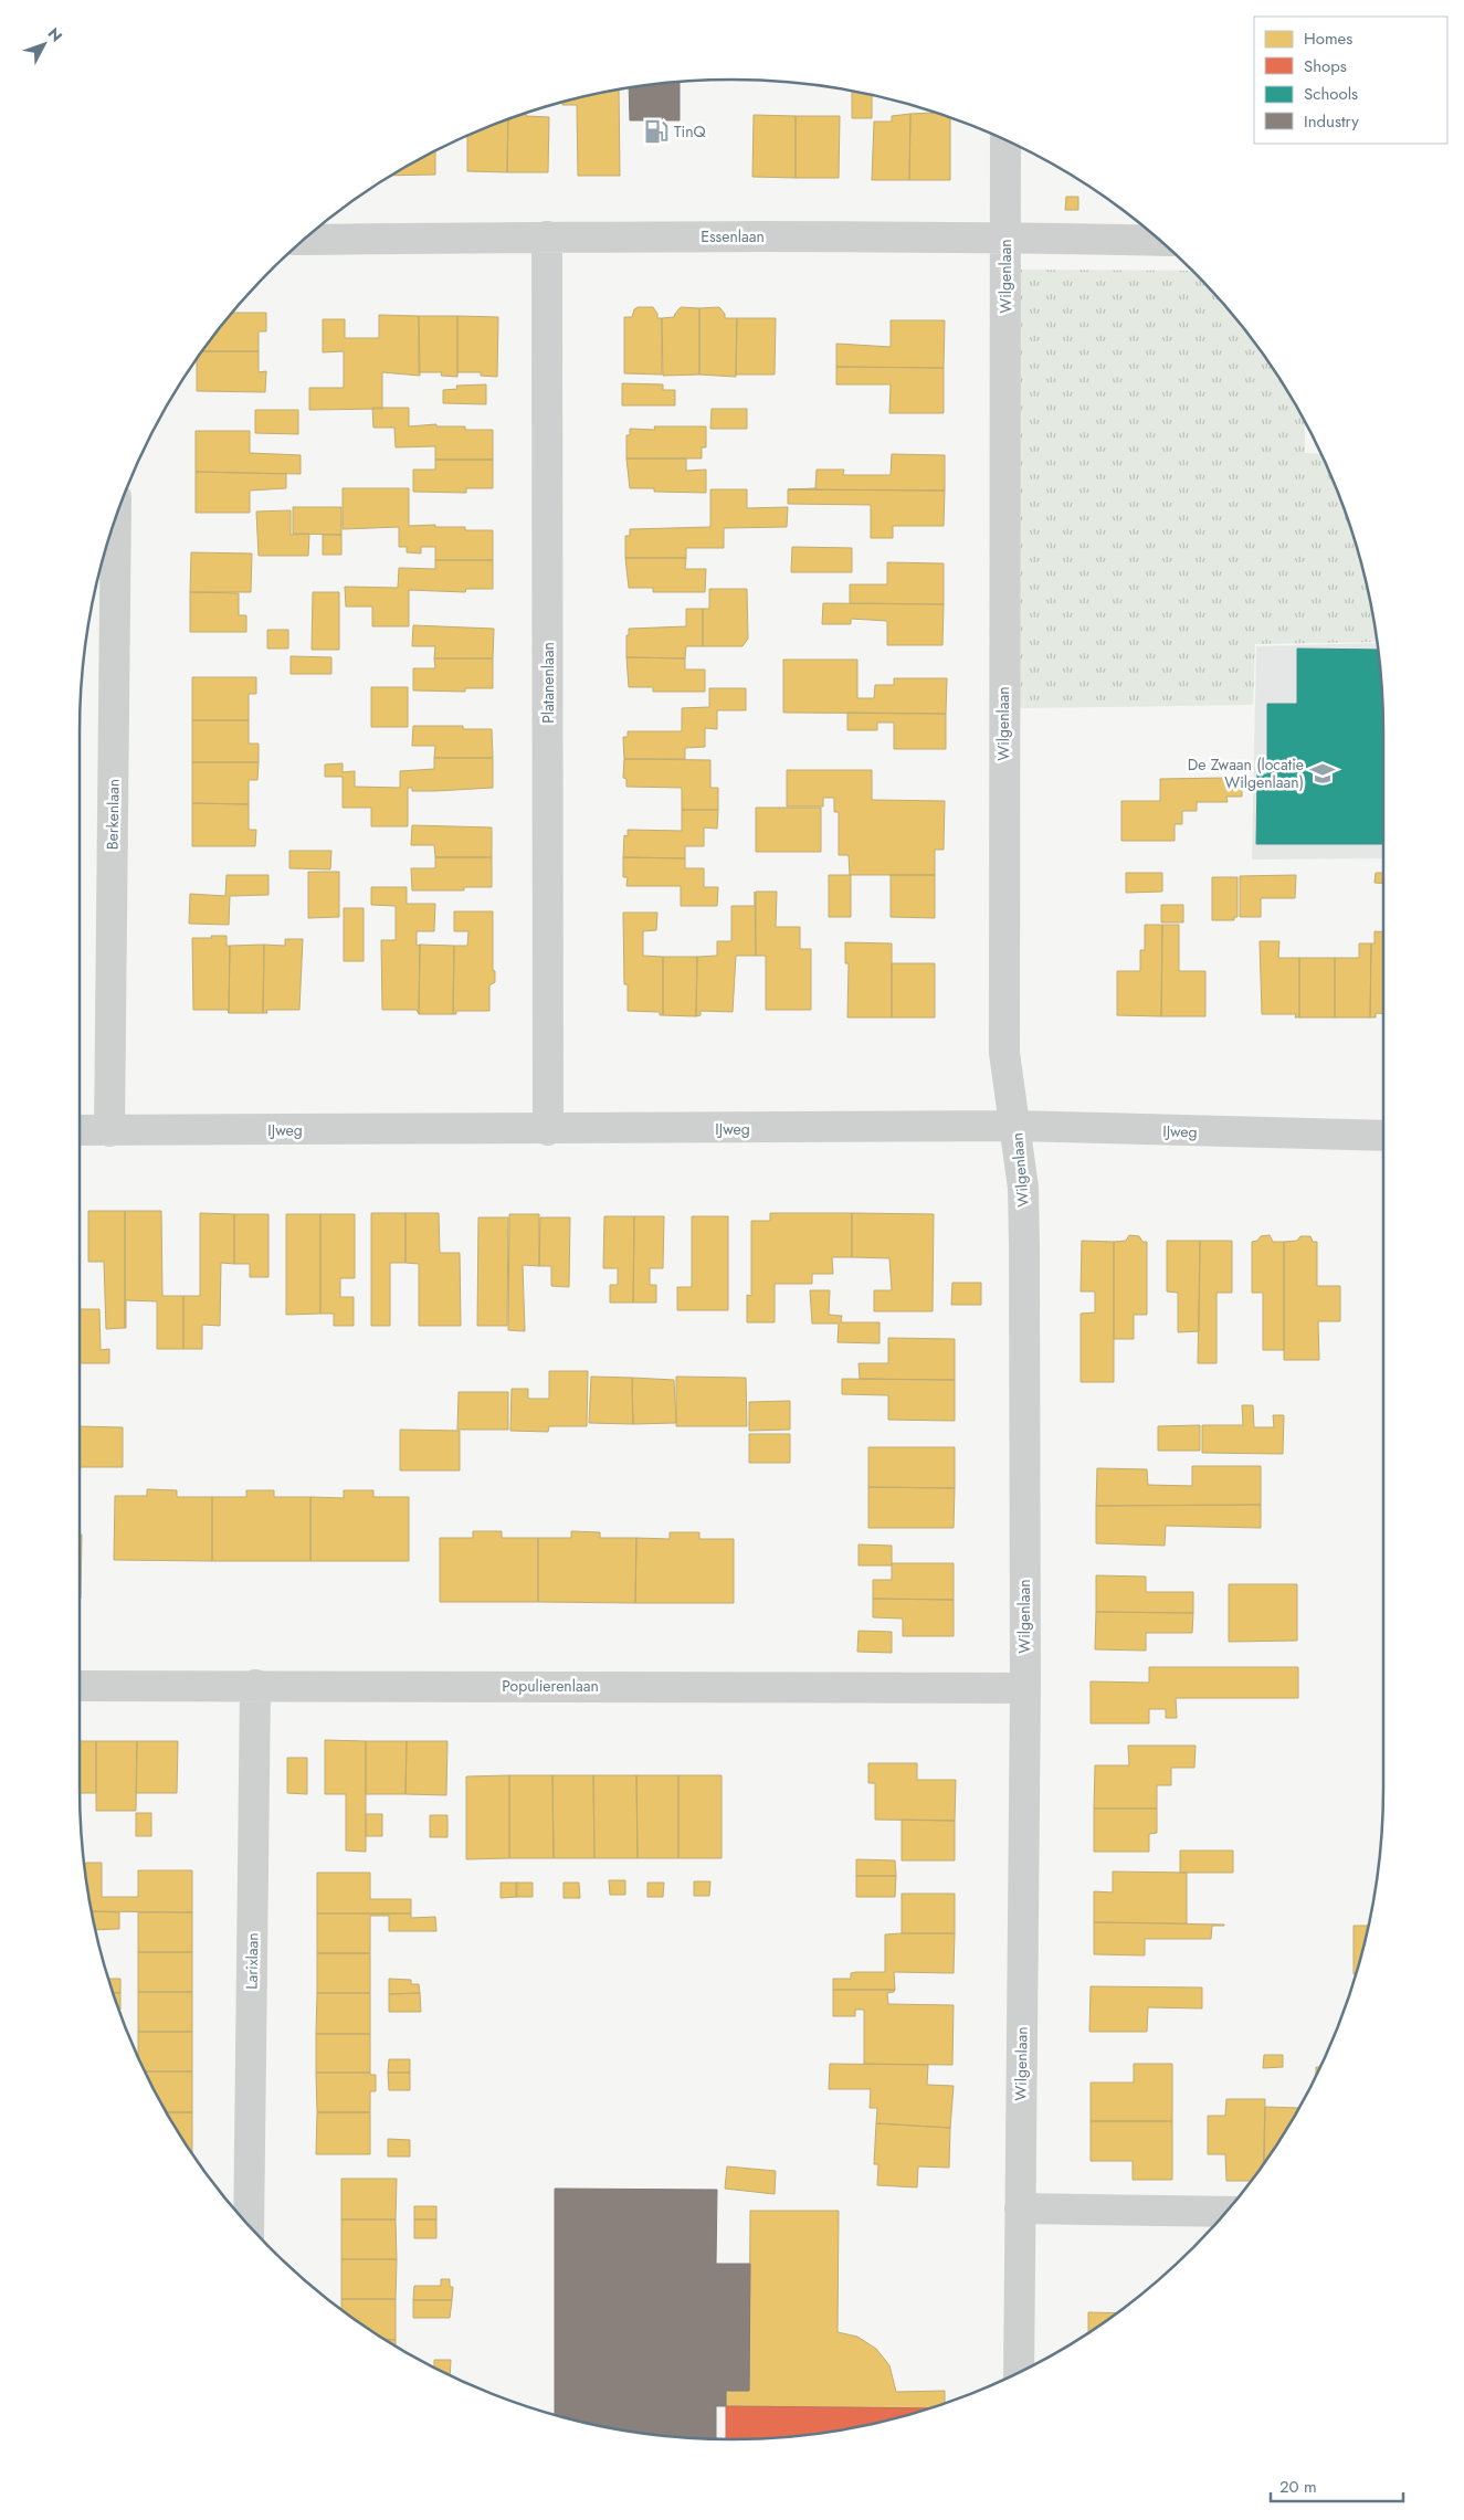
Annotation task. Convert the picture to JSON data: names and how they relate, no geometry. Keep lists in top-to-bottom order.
{
  "streets": {
    "street": [
      "Essenlaan",
      "Wilgenlaan",
      "Platanenlaan",
      "Berkenlaan",
      "IJweg",
      "Populierenlaan",
      "Larixlaan"
    ]
  },
  "crossings": [
    ["Essenlaan", "Wilgenlaan"],
    ["Essenlaan", "Platanenlaan"],
    ["Wilgenlaan", "IJweg"],
    ["Wilgenlaan", "Populierenlaan"],
    ["Platanenlaan", "IJweg"],
    ["Berkenlaan", "IJweg"],
    ["Populierenlaan", "Larixlaan"]
  ],
  "places": {
    "fuel station": ["TinQ"],
    "school or university": ["De Zwaan (locatie Wilgenlaan)"]
  },
  "legend": [
    "Homes",
    "Shops",
    "Schools",
    "Industry"
  ],
  "scale_bar": "20 m",
  "north": "top right"
}
